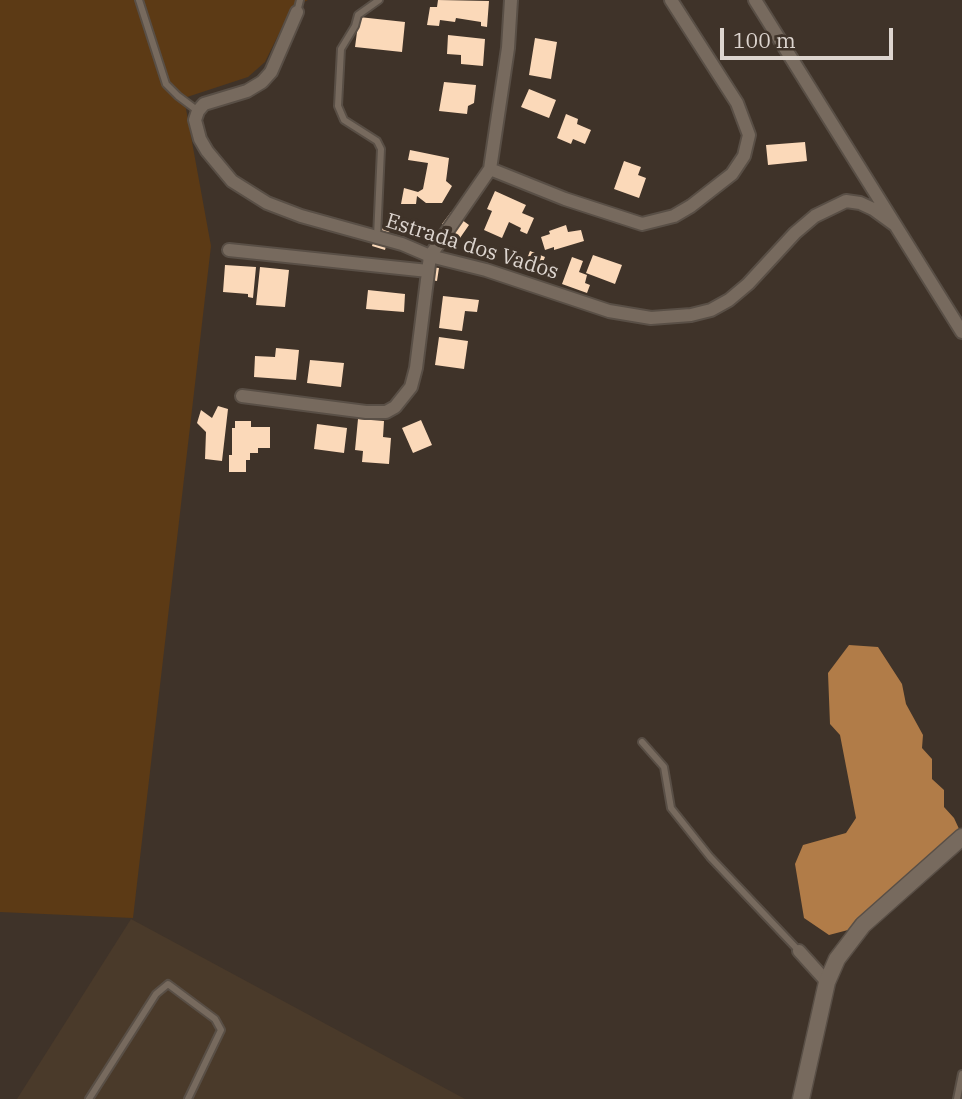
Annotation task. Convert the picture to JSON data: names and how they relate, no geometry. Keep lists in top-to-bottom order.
{
  "streets": {
    "street": ["Estrada dos Vados"]
  },
  "scale_bar": "100 m"
}
